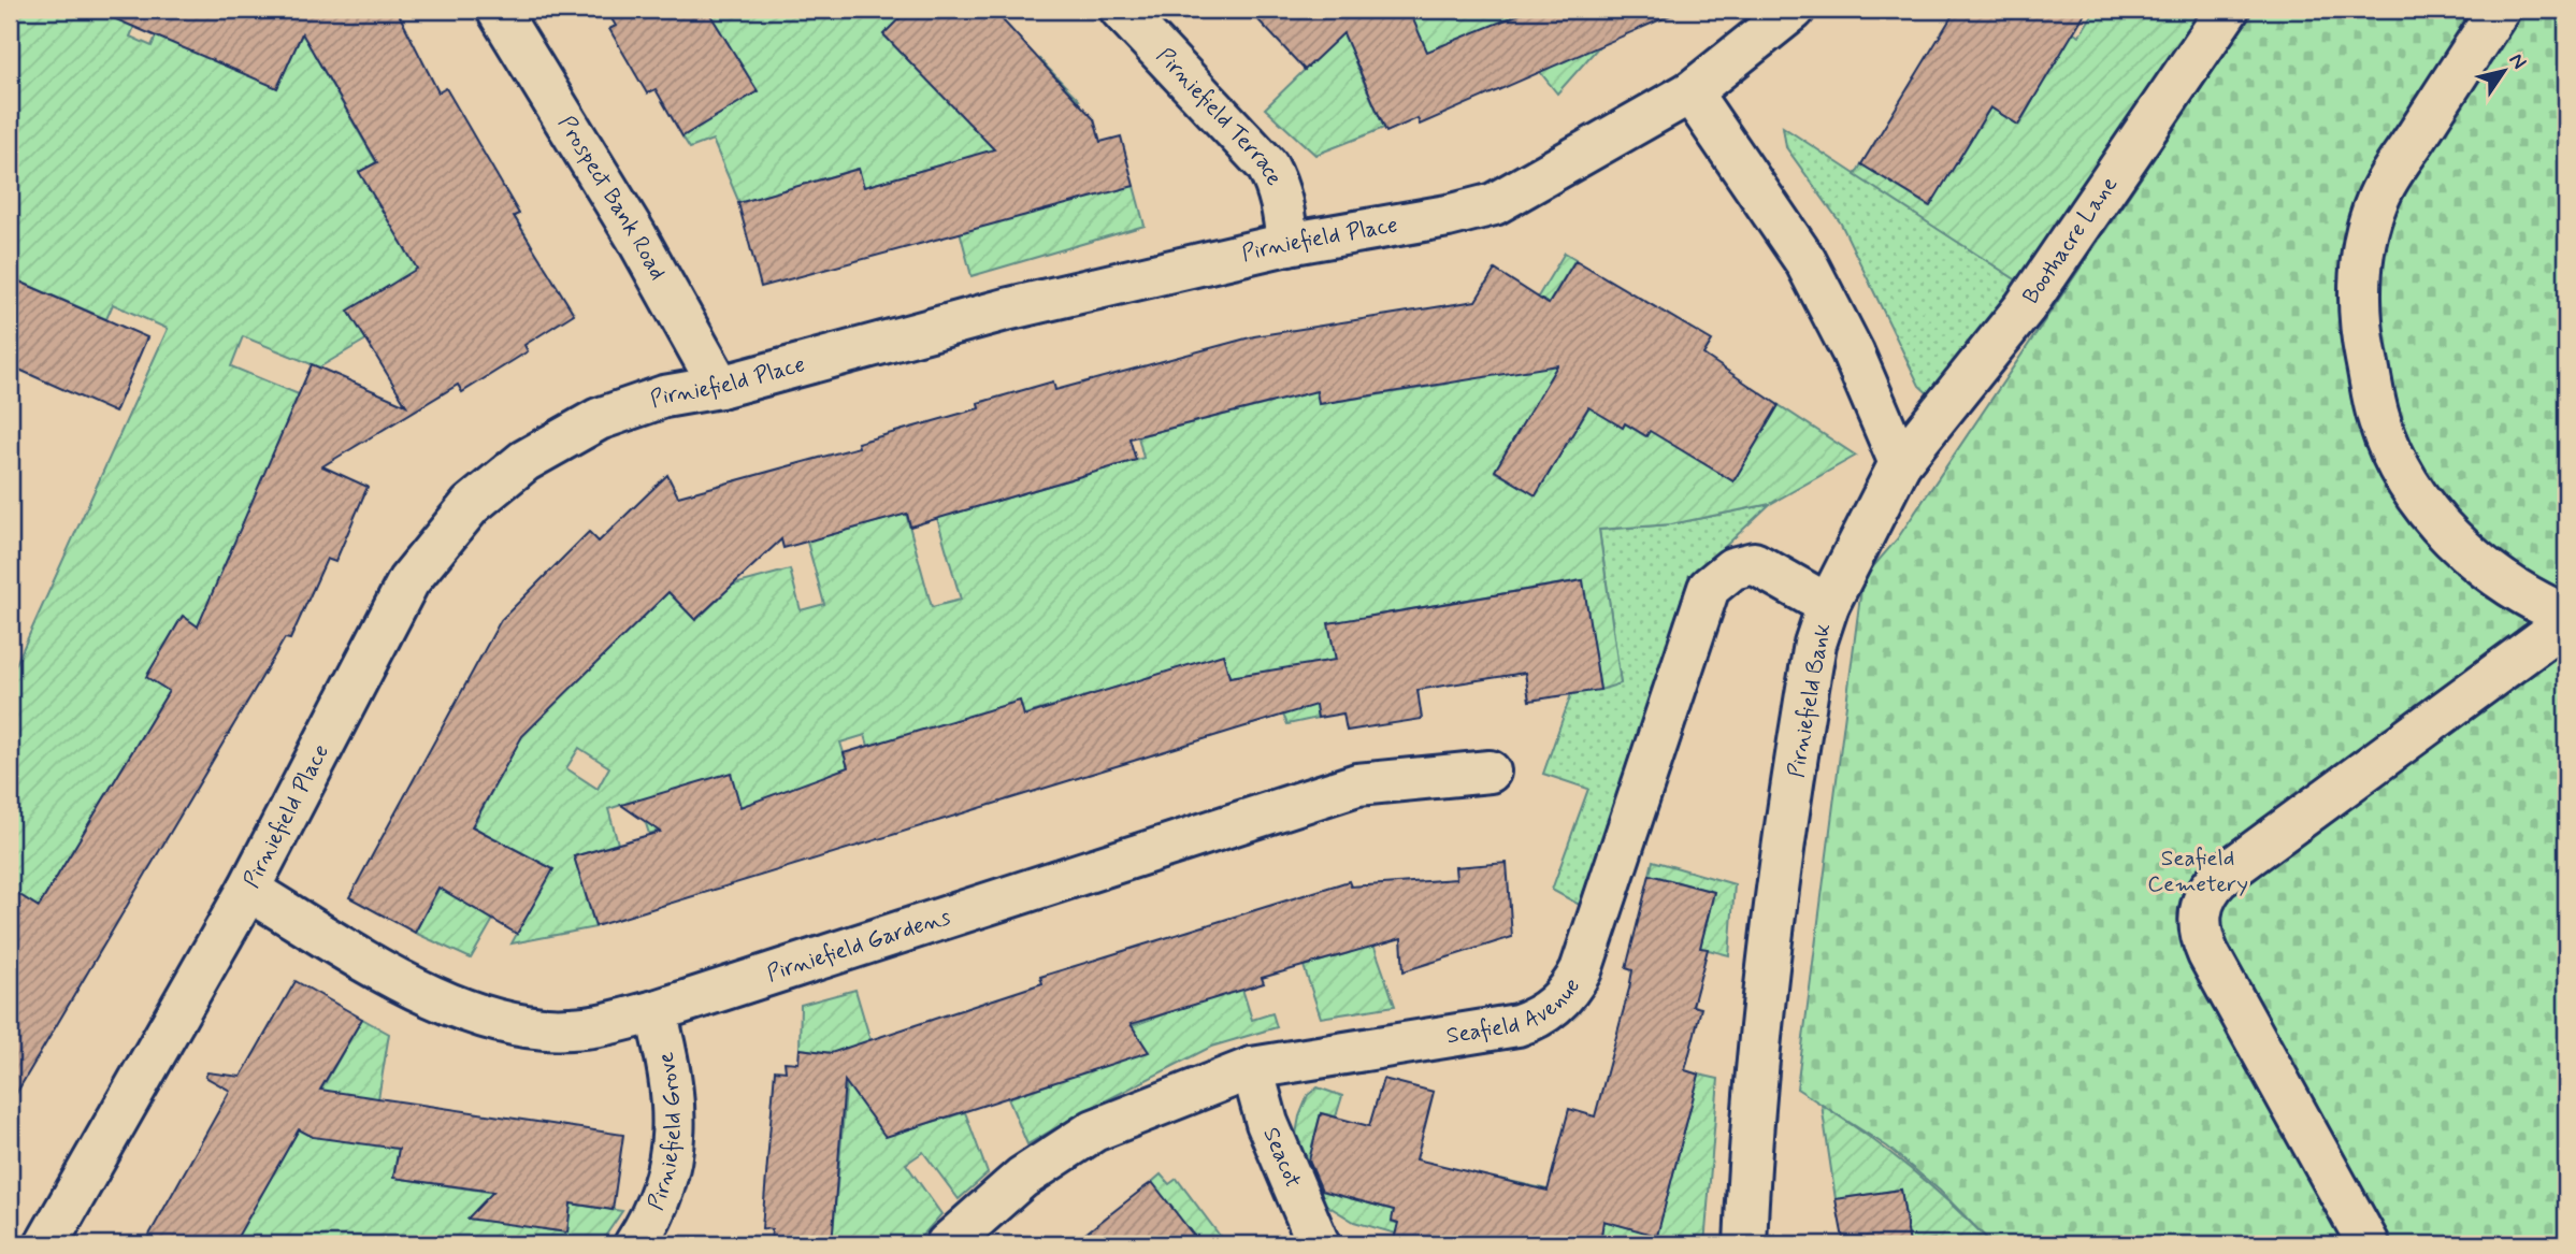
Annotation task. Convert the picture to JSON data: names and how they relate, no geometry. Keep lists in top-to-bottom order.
{
  "streets": {
    "street": [
      "Pirniefield Terrace",
      "Prospect Bank Road",
      "Pirniefield Place",
      "Boothacre Lane",
      "Pirniefield Bank",
      "Pirniefield Gardens",
      "Seafield Avenue",
      "Pirniefield Grove",
      "Seacot"
    ]
  },
  "crossings": [
    ["Pirniefield Terrace", "Pirniefield Place"],
    ["Prospect Bank Road", "Pirniefield Place"],
    ["Pirniefield Place", "Pirniefield Gardens"],
    ["Boothacre Lane", "Pirniefield Bank"],
    ["Pirniefield Bank", "Seafield Avenue"],
    ["Pirniefield Gardens", "Pirniefield Grove"],
    ["Seafield Avenue", "Seacot"]
  ],
  "parks": ["Seafield Cemetery"],
  "north": "top right"
}
